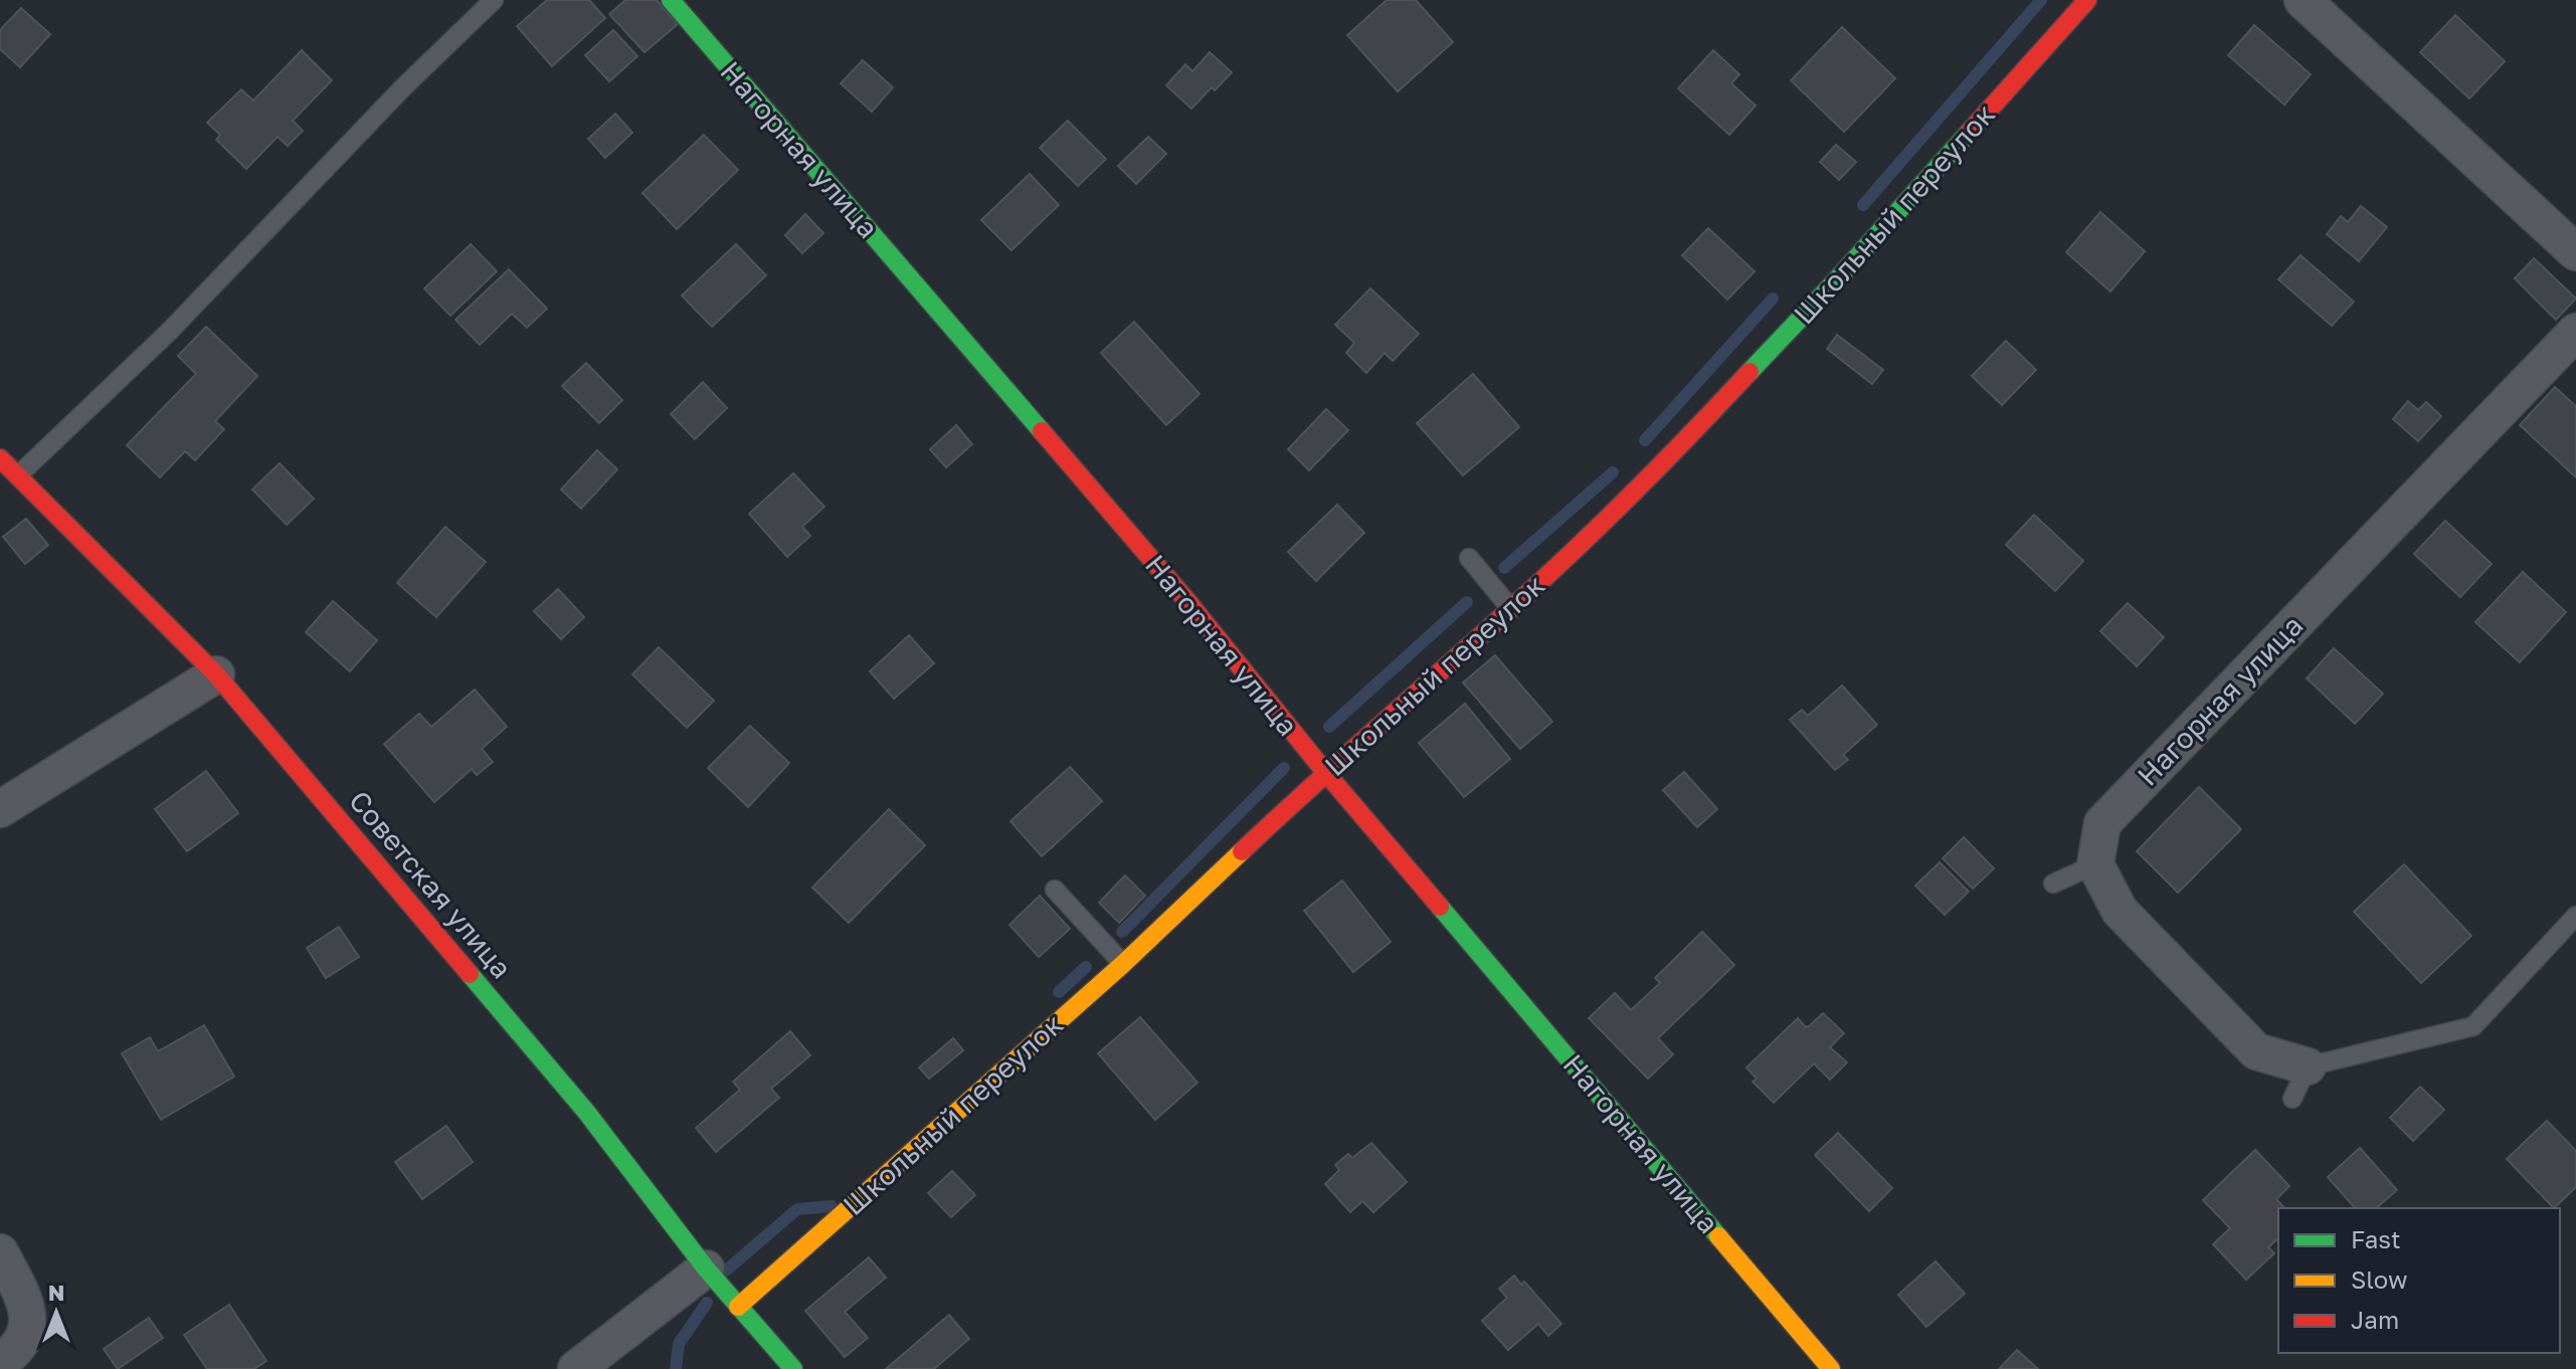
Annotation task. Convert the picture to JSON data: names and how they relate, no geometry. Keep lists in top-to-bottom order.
{
  "streets": {
    "street": ["Нагорная улица", "Школьный переулок", "Советская улица"]
  },
  "crossings": [
    ["Нагорная улица", "Школьный переулок"],
    ["Школьный переулок", "Советская улица"]
  ],
  "legend": ["Fast", "Slow", "Jam"],
  "north": "top"
}
